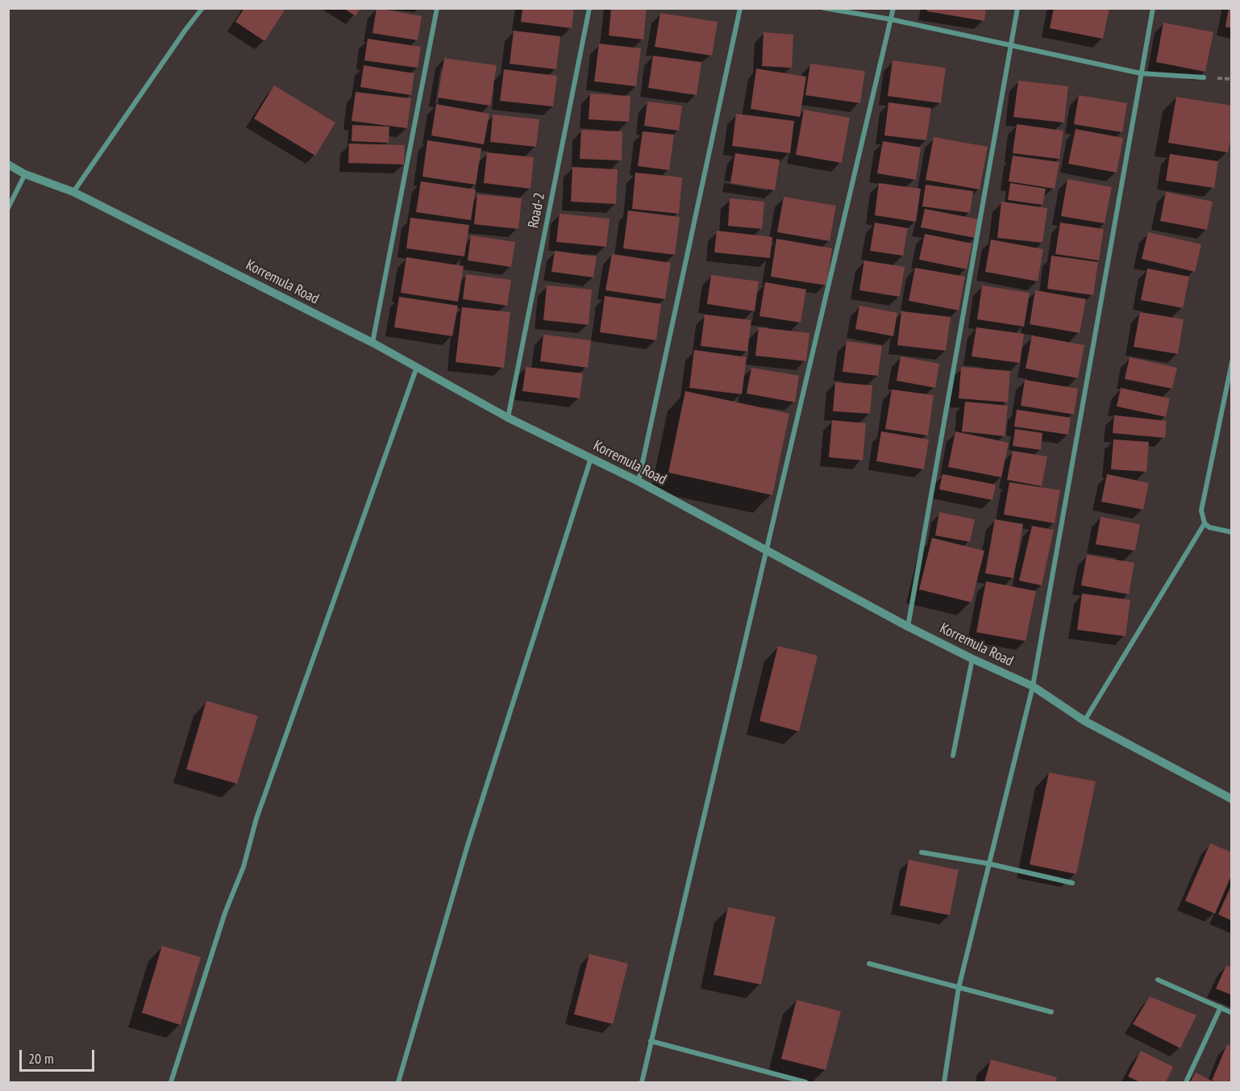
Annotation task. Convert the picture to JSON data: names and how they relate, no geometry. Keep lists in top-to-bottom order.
{
  "streets": {
    "street": ["Road-2", "Korremula Road"]
  },
  "crossings": [
    ["Road-2", "Korremula Road"]
  ],
  "scale_bar": "20 m"
}
